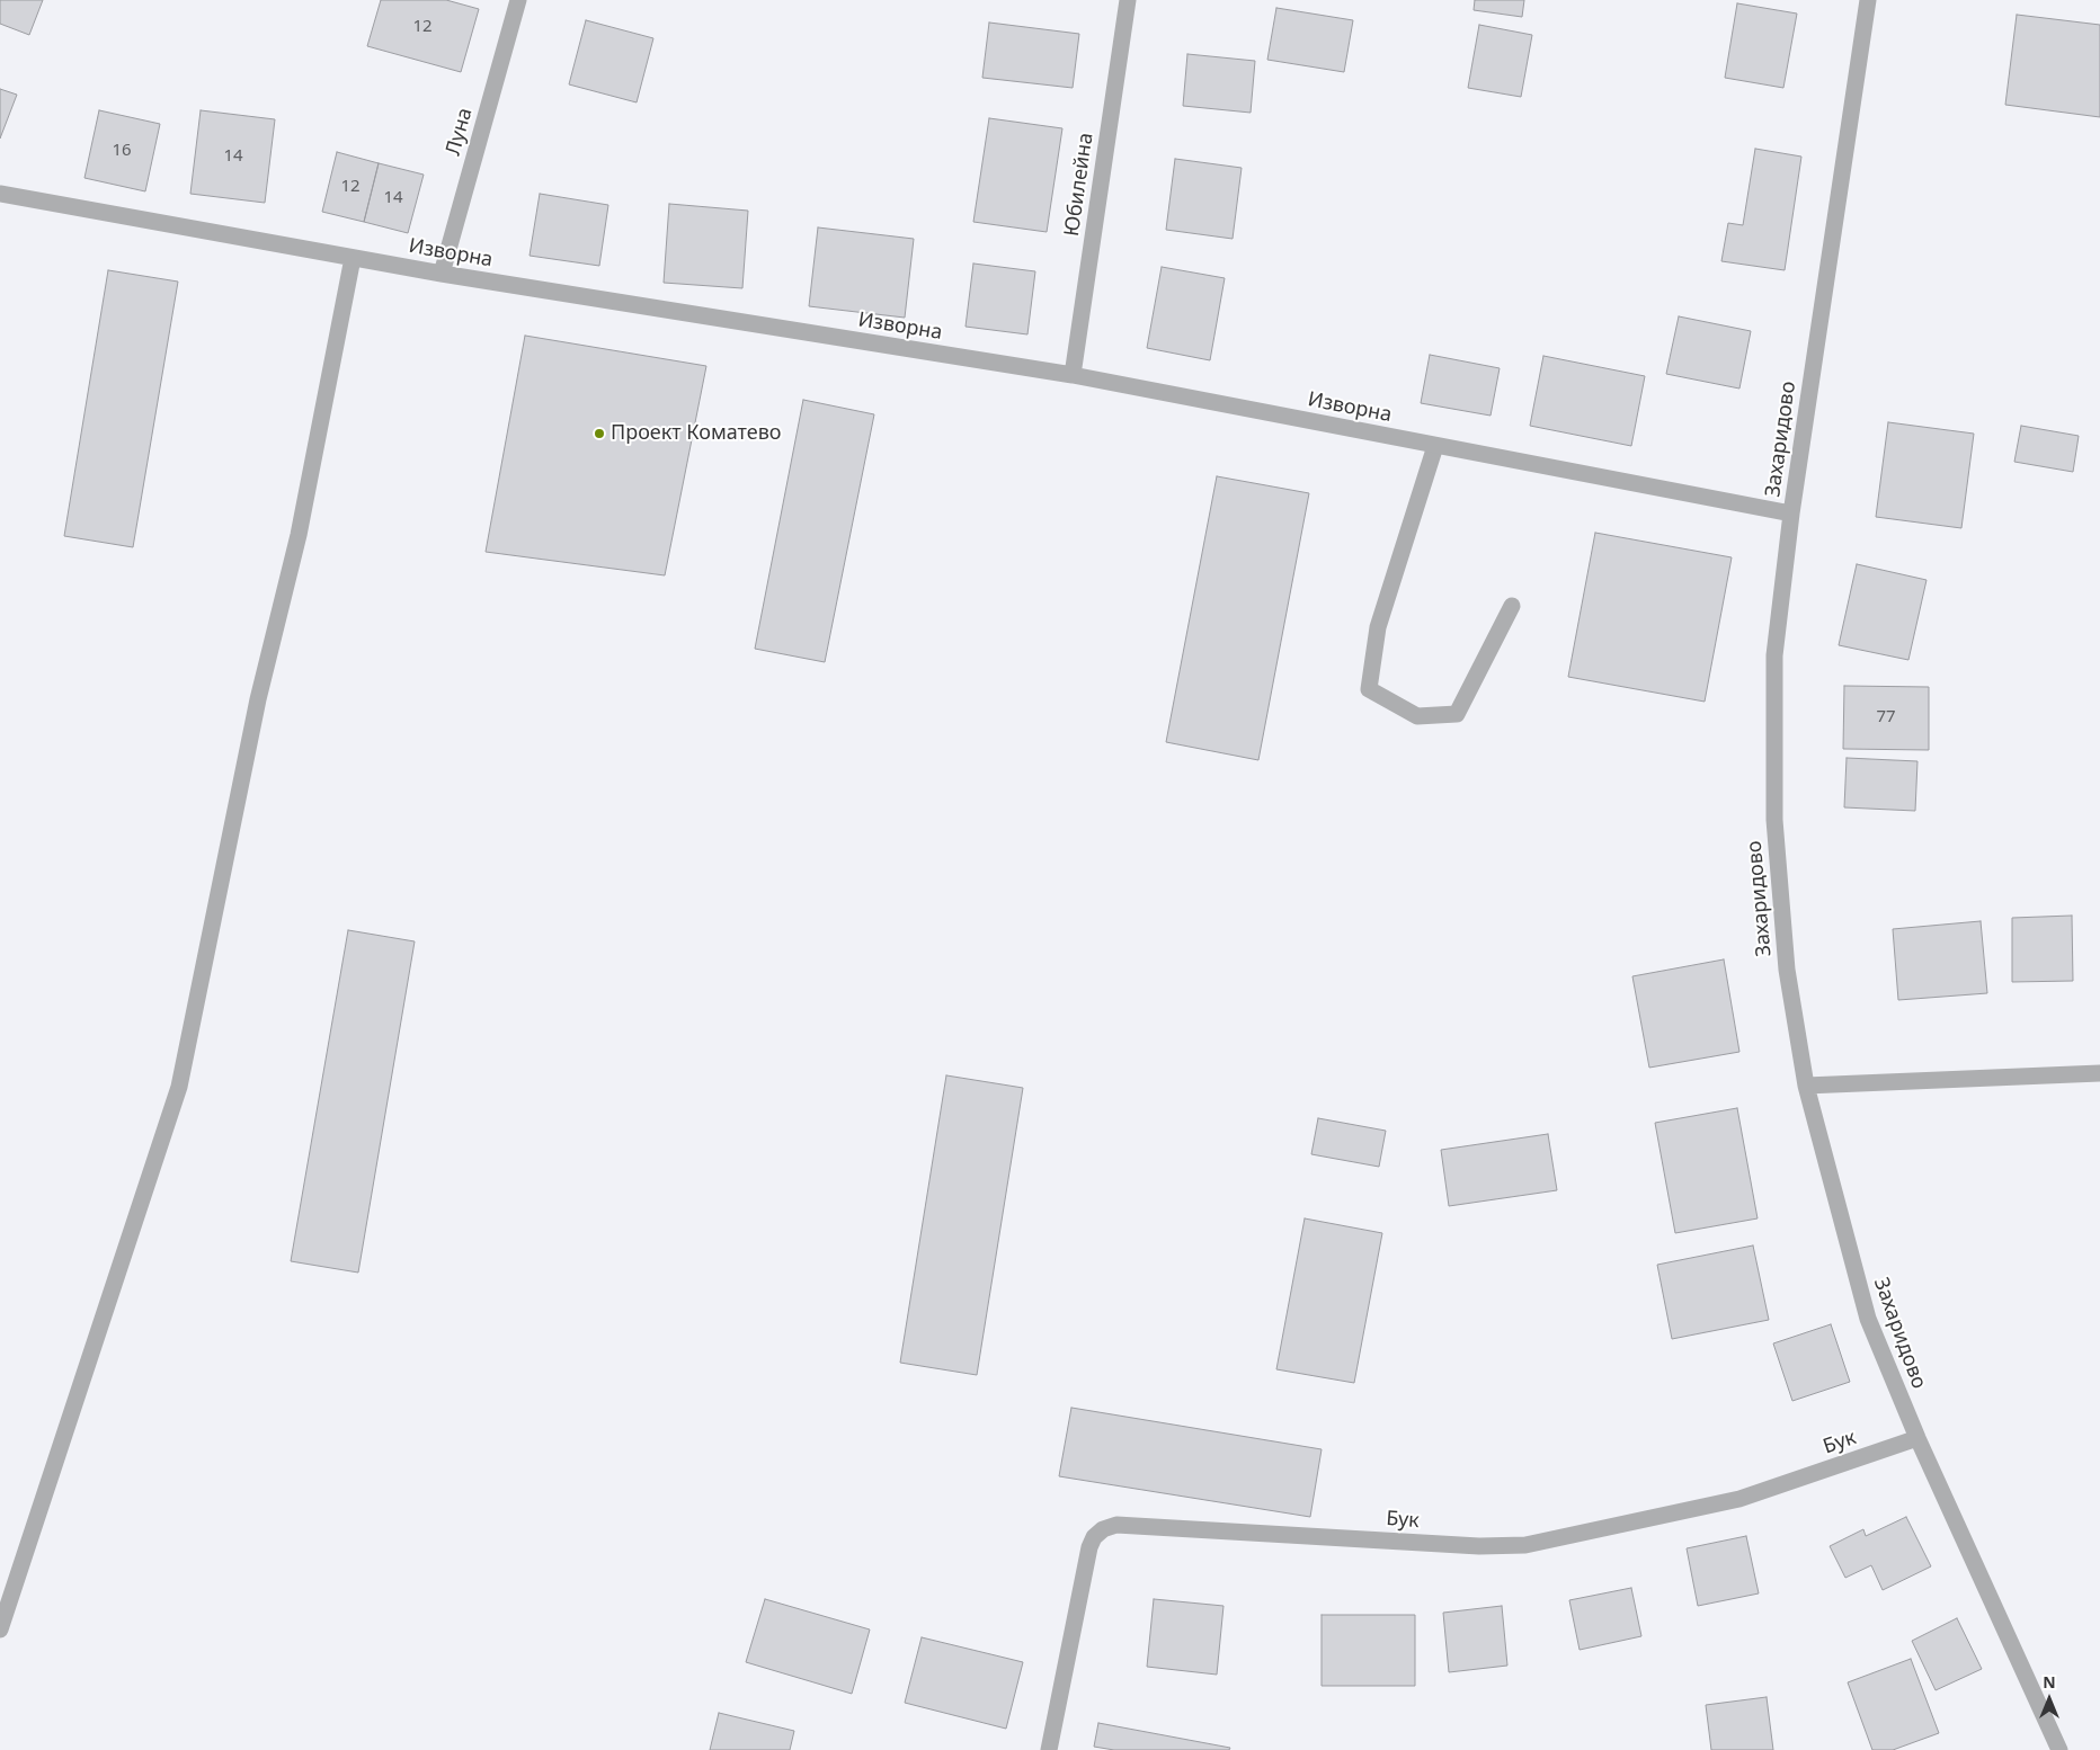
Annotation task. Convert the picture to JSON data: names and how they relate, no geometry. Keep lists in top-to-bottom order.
{
  "streets": {
    "street": [
      "Луна",
      "Юбилейна",
      "Изворна",
      "Захаридово",
      "Бук"
    ]
  },
  "crossings": [
    ["Луна", "Изворна"],
    ["Юбилейна", "Изворна"],
    ["Изворна", "Захаридово"],
    ["Захаридово", "Бук"]
  ],
  "places": ["Проект Коматево"],
  "house_numbers": [
    "12",
    "16",
    "14",
    "12",
    "14",
    "77"
  ],
  "north": "top"
}
